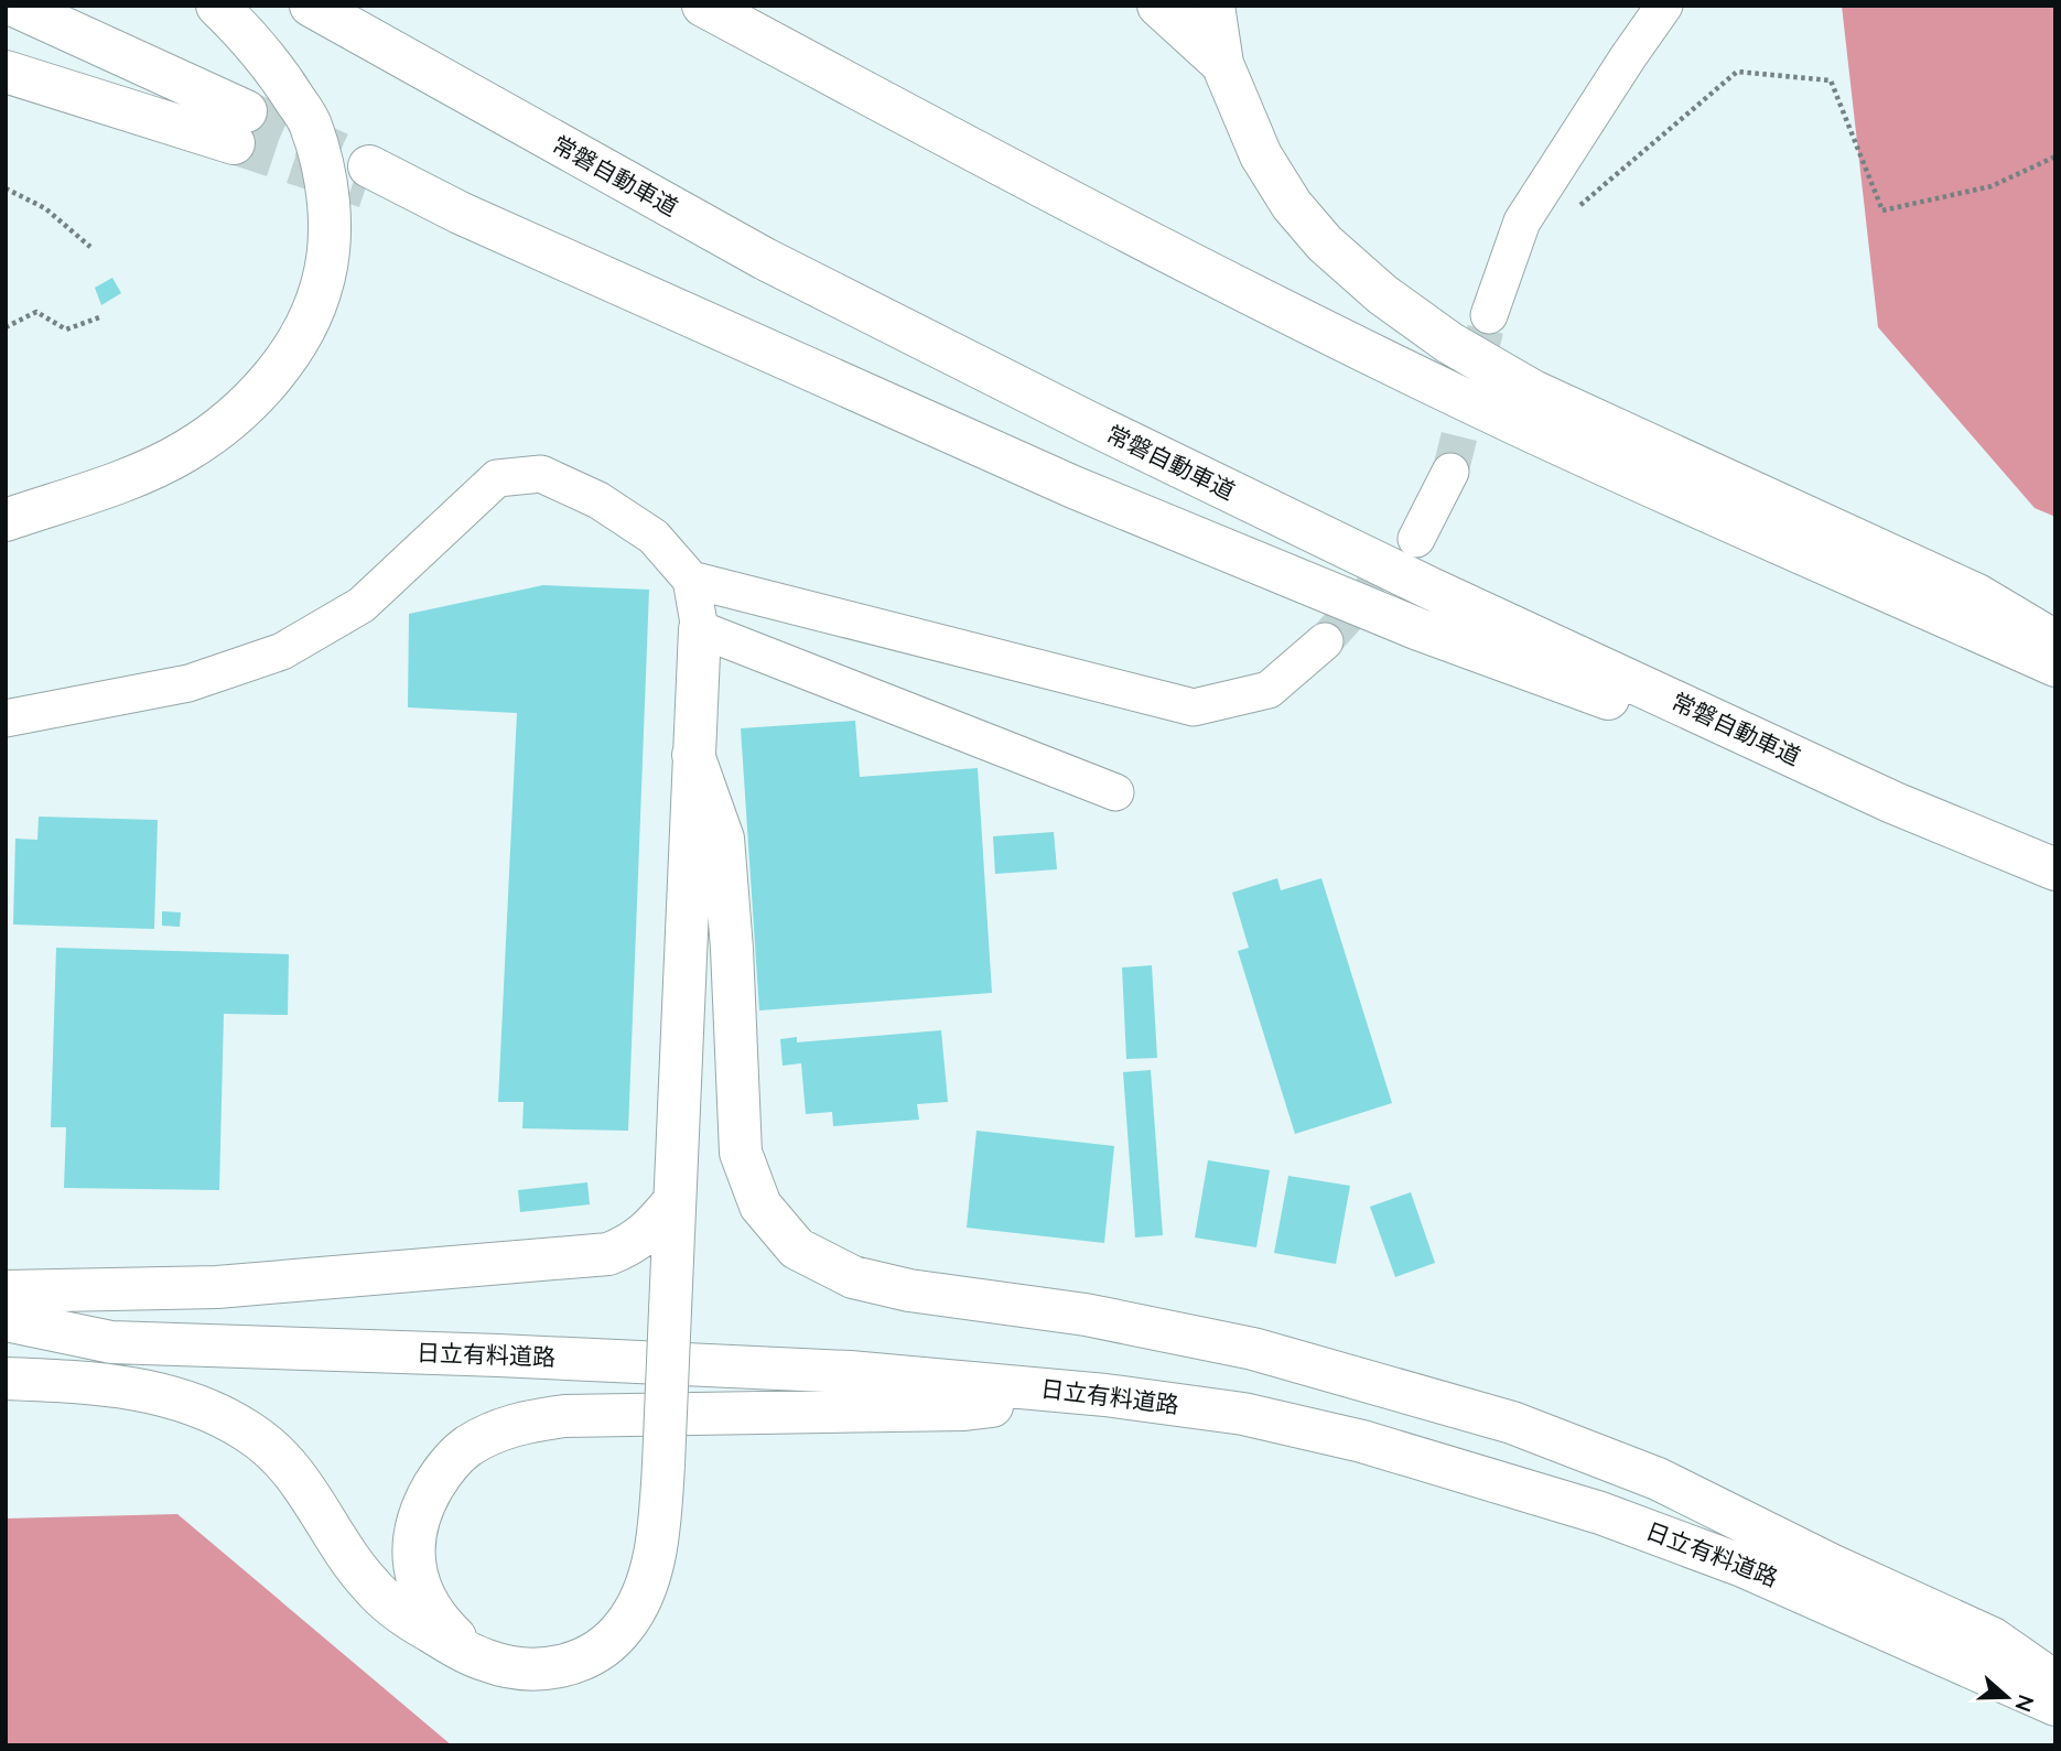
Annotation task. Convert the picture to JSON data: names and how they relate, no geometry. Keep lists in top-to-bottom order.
{
  "streets": {
    "highway": ["常磐自動車道", "日立有料道路"]
  },
  "north": "right"
}
